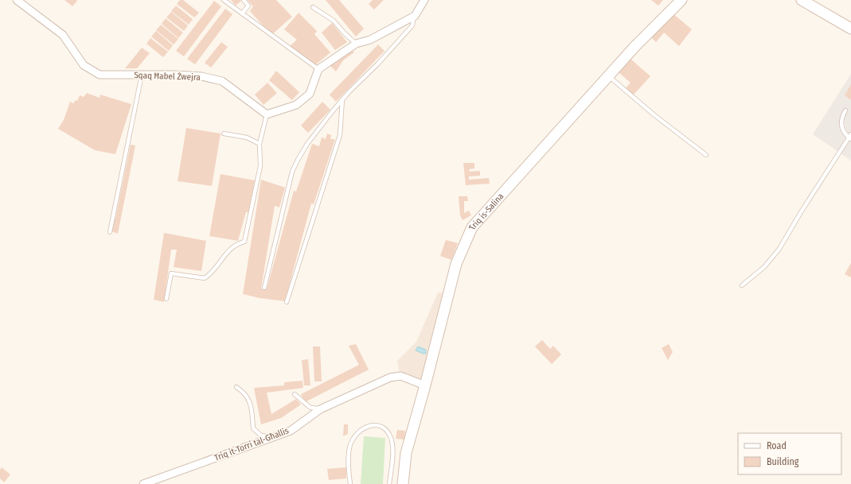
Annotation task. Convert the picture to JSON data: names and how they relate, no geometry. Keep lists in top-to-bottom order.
{
  "streets": {
    "main road": ["Triq is-Salina"],
    "street": ["Sqaq Ħabel Żwejra", "Triq it-Torri tal-Għallis"]
  },
  "crossings": [
    ["Triq is-Salina", "Triq it-Torri tal-Għallis"]
  ],
  "legend": ["Road", "Building"]
}
